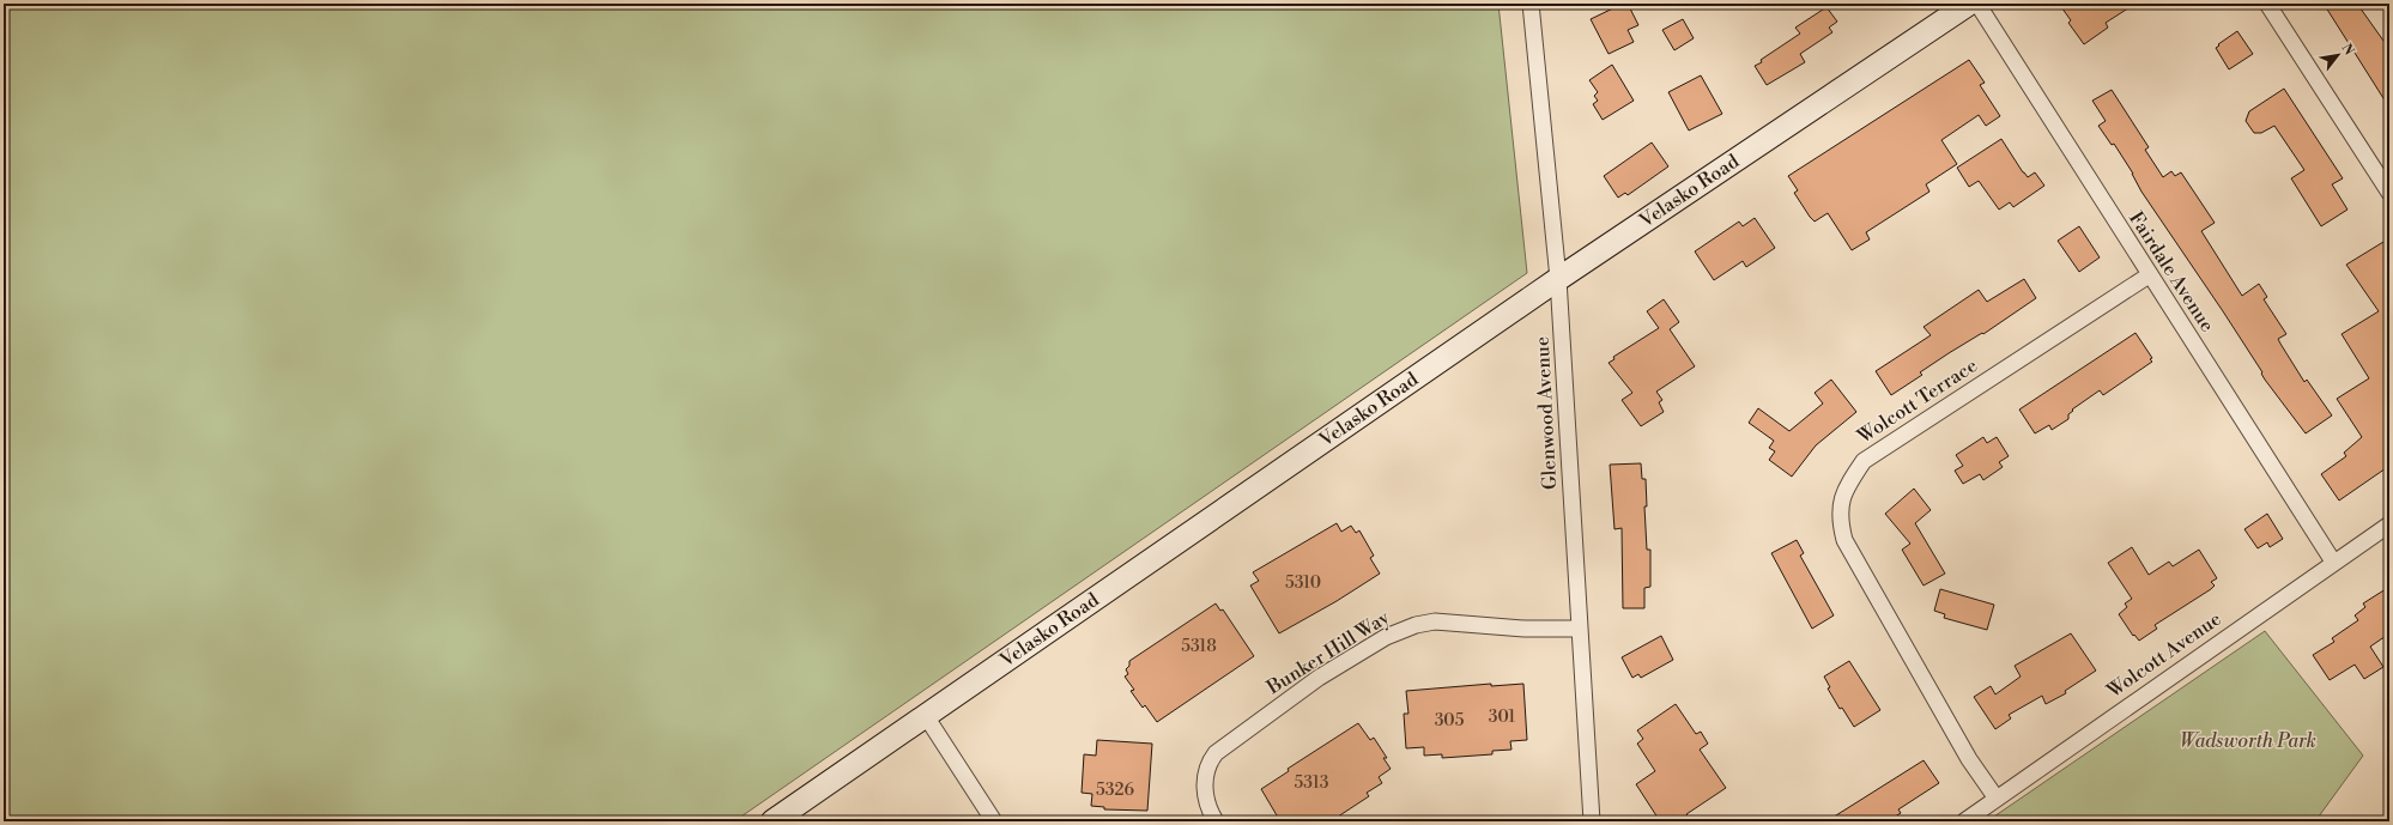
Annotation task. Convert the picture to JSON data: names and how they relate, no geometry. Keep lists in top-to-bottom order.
{
  "streets": {
    "street": [
      "Velasko Road",
      "Fairdale Avenue",
      "Wolcott Terrace",
      "Glenwood Avenue",
      "Bunker Hill Way",
      "Wolcott Avenue"
    ]
  },
  "crossings": [
    ["Velasko Road", "Glenwood Avenue"],
    ["Fairdale Avenue", "Wolcott Terrace"],
    ["Fairdale Avenue", "Wolcott Avenue"],
    ["Wolcott Terrace", "Wolcott Avenue"],
    ["Glenwood Avenue", "Bunker Hill Way"]
  ],
  "parks": ["Wadsworth Park"],
  "house_numbers": [
    "5310",
    "5318",
    "301",
    "305",
    "5313",
    "5326"
  ],
  "north": "top right"
}
